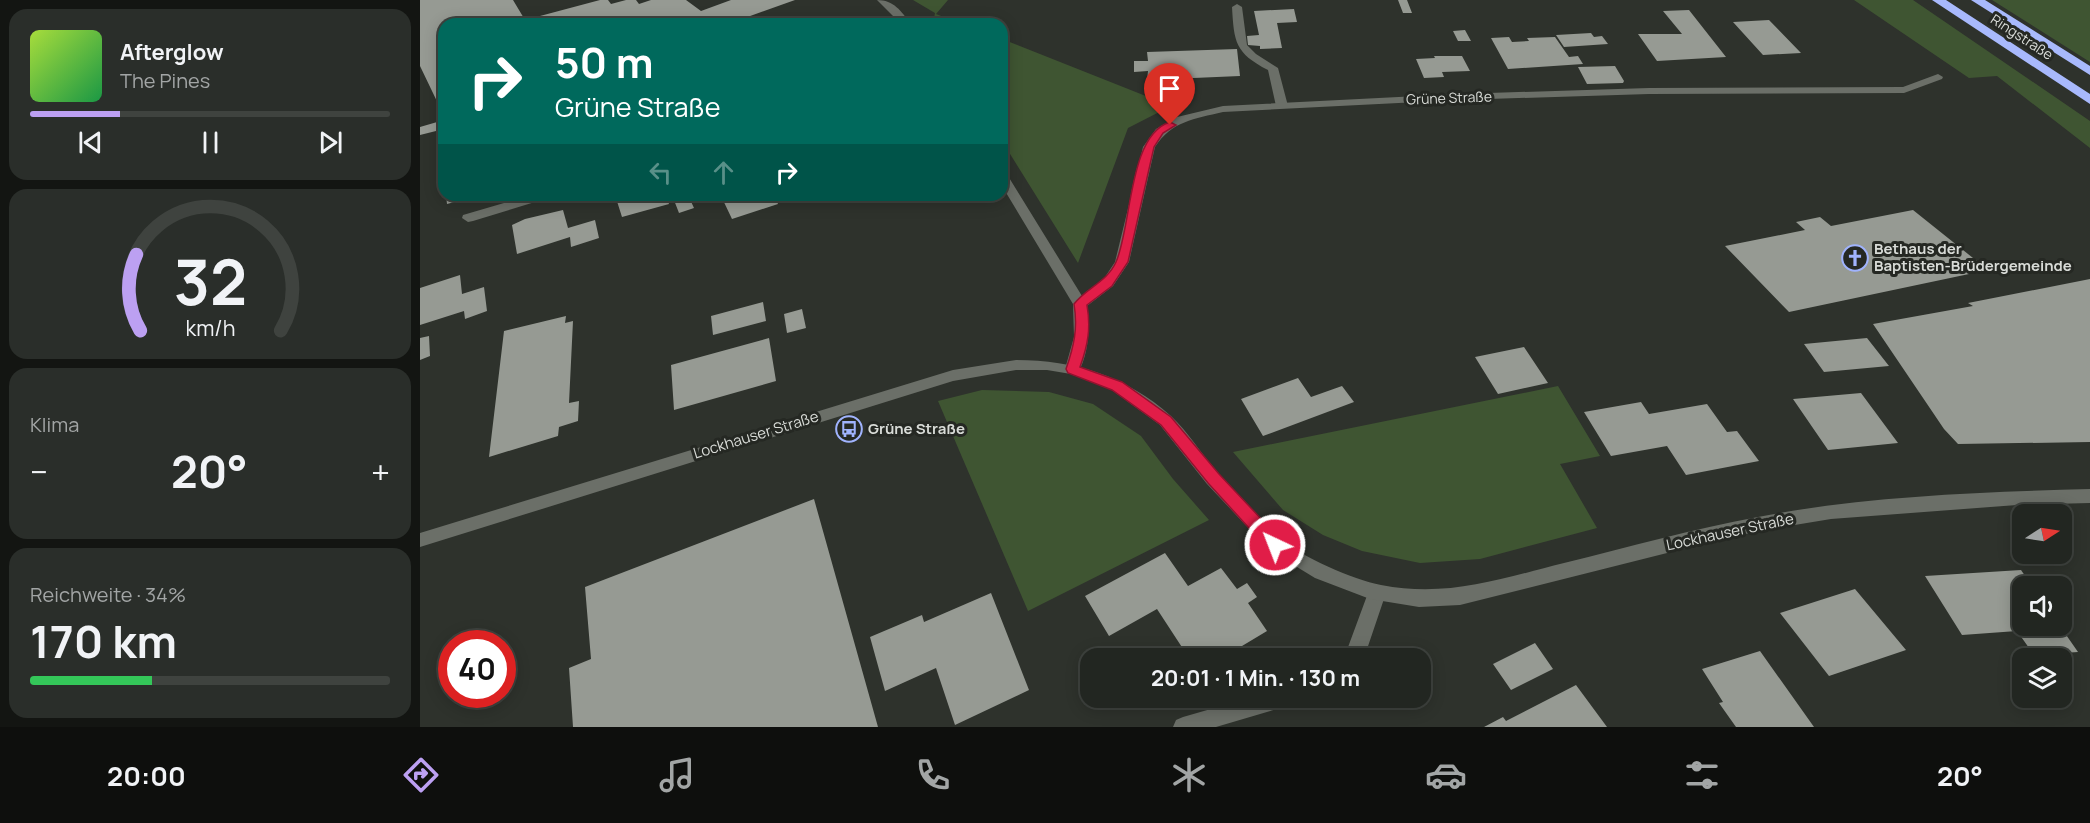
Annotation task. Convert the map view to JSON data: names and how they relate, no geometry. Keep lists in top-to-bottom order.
{
  "streets": {
    "highway": ["Ringstraße"],
    "street": ["Grüne Straße", "Lockhauser Straße"]
  },
  "places": {
    "church": ["Bethaus der Baptisten-Brüdergemeinde"],
    "bus stop": ["Grüne Straße"]
  },
  "north": "right",
  "page": {
    "turn": ["50 m", "Grüne Straße"],
    "song": ["Afterglow", "The Pines"],
    "tile": [
      "Klima",
      ["Reichweite · 34%", "170 km"]
    ],
    "heat": ["−", "20°", "+"],
    "limit": "40",
    "trip": "20:01 · 1 Min. · 130 m",
    "tabs": ["20:00", "20°"],
    "gauge": ["32", "km/h"]
  }
}
